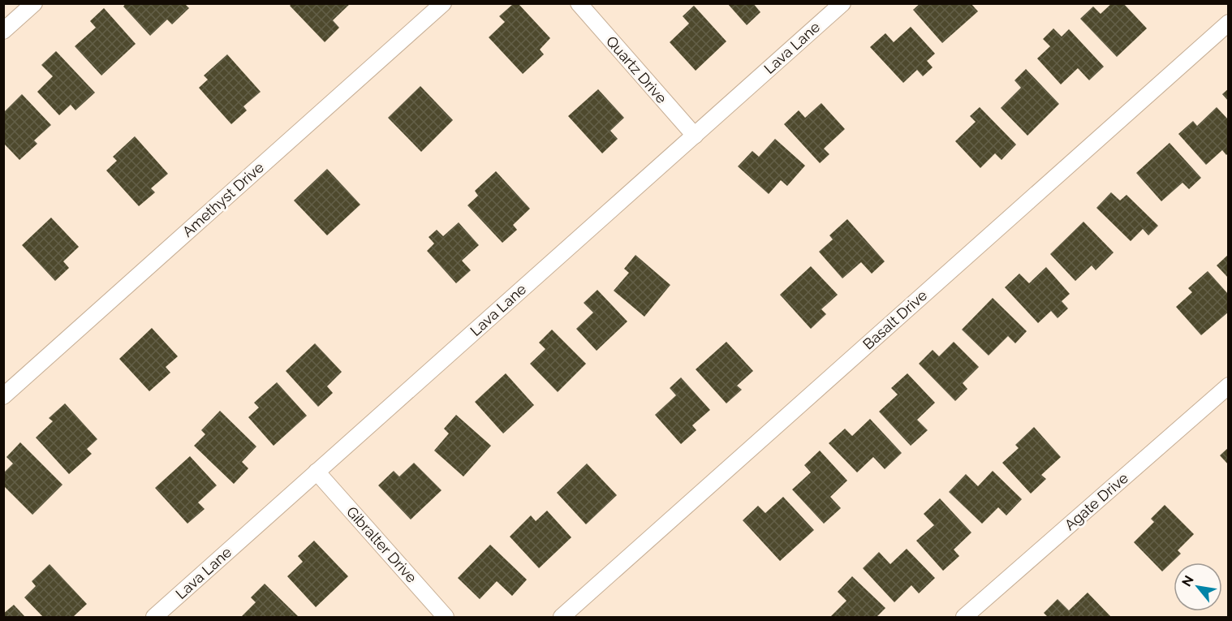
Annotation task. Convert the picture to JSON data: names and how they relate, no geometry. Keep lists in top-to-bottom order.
{
  "streets": {
    "street": [
      "Lava Lane",
      "Quartz Drive",
      "Amethyst Drive",
      "Basalt Drive",
      "Agate Drive",
      "Gibralter Drive"
    ]
  },
  "crossings": [
    ["Lava Lane", "Quartz Drive"],
    ["Lava Lane", "Gibralter Drive"]
  ],
  "north": "top left"
}
